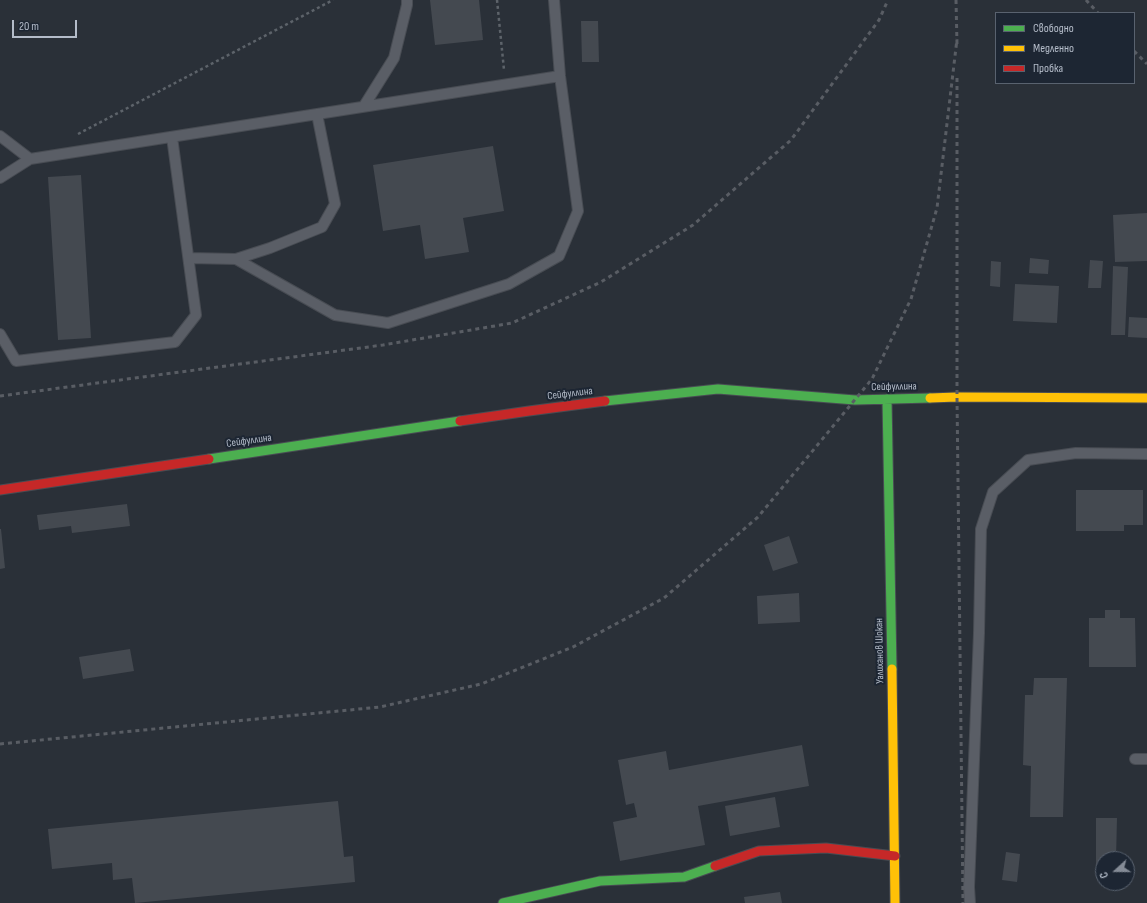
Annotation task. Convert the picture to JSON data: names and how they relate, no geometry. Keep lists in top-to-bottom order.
{
  "streets": {
    "main road": ["Сейфуллина", "Уалиханов Шокан"]
  },
  "crossings": [
    ["Сейфуллина", "Уалиханов Шокан"]
  ],
  "legend": ["Свободно", "Медленно", "Пробка"],
  "scale_bar": "20 m",
  "north": "left"
}
